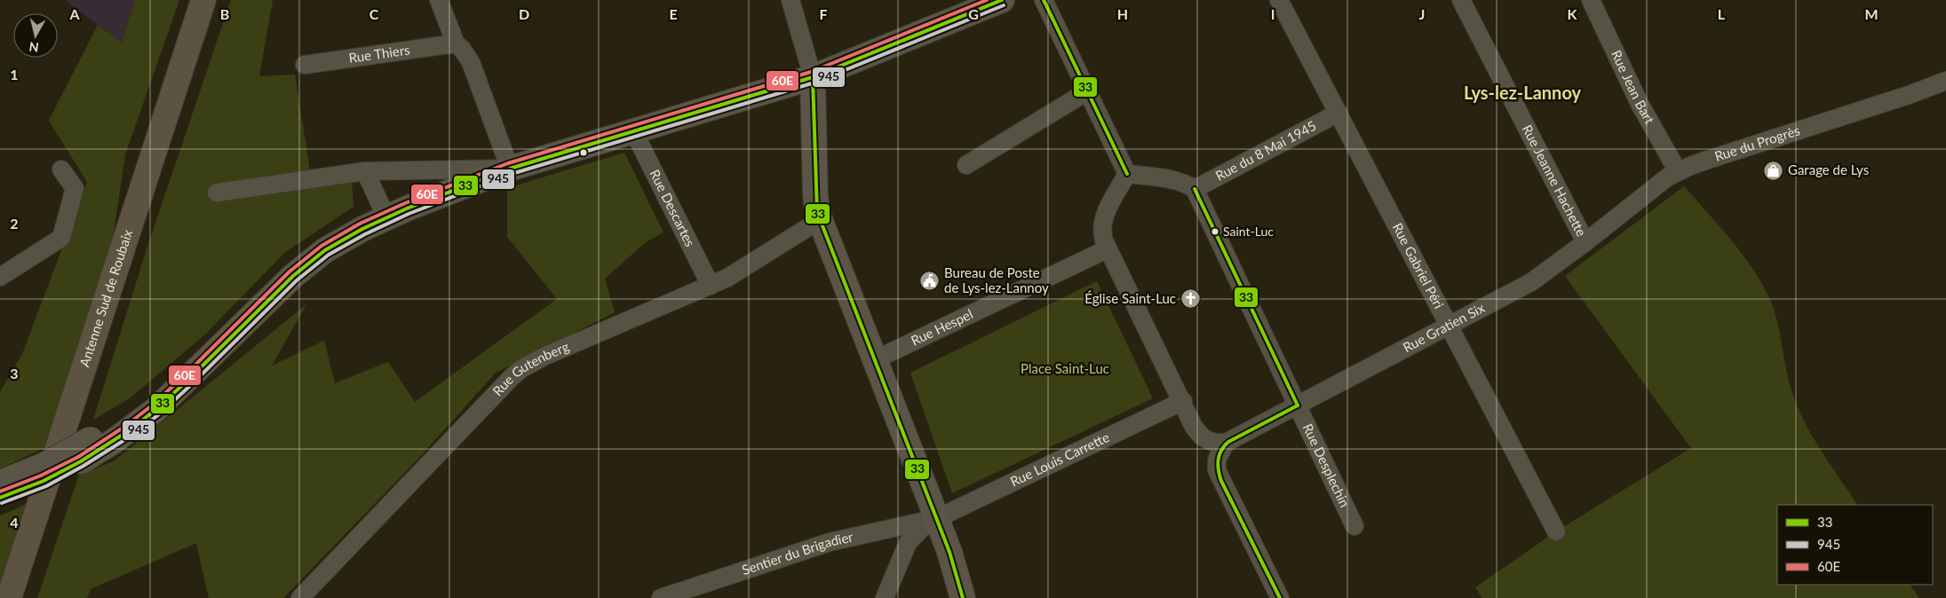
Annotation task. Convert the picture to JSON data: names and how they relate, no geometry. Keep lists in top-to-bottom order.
{
  "streets": {
    "highway": ["Antenne Sud de Roubaix"],
    "street": [
      "Rue Thiers",
      "Rue Jean Bart",
      "Rue du Progrès",
      "Rue du 8 Mai 1945",
      "Rue Jeanne Hachette",
      "Rue Descartes",
      "Rue Gabriel Péri",
      "Rue Hespel",
      "Rue Gratien Six",
      "Rue Gutenberg",
      "Rue Louis Carrette",
      "Rue Desplechin",
      "Sentier du Brigadier"
    ]
  },
  "crossings": [
    ["Rue Jean Bart", "Rue du Progrès"],
    ["Rue du Progrès", "Rue Jeanne Hachette"],
    ["Rue du Progrès", "Rue Gratien Six"],
    ["Rue du 8 Mai 1945", "Rue Gabriel Péri"],
    ["Rue du 8 Mai 1945", "Rue Desplechin"],
    ["Rue Jeanne Hachette", "Rue Gratien Six"],
    ["Rue Descartes", "Rue Gutenberg"],
    ["Rue Gabriel Péri", "Rue Gratien Six"],
    ["Rue Gratien Six", "Rue Desplechin"],
    ["Rue Louis Carrette", "Sentier du Brigadier"]
  ],
  "districts": ["Lys-lez-Lannoy"],
  "parks": ["Place Saint-Luc"],
  "places": {
    "shop": ["Garage de Lys"],
    "other": ["Saint-Luc"],
    "public building": ["Bureau de Poste de Lys-lez-Lannoy"],
    "church": ["Église Saint-Luc"]
  },
  "lines": ["transit line 33", "transit line 60E", "transit line 945"],
  "legend": ["33", "945", "60E"],
  "north": "bottom",
  "grid": {
    "columns": [
      "A",
      "B",
      "C",
      "D",
      "E",
      "F",
      "G",
      "H",
      "I",
      "J",
      "K",
      "L",
      "M"
    ],
    "rows": [
      "1",
      "2",
      "3",
      "4"
    ]
  }
}
